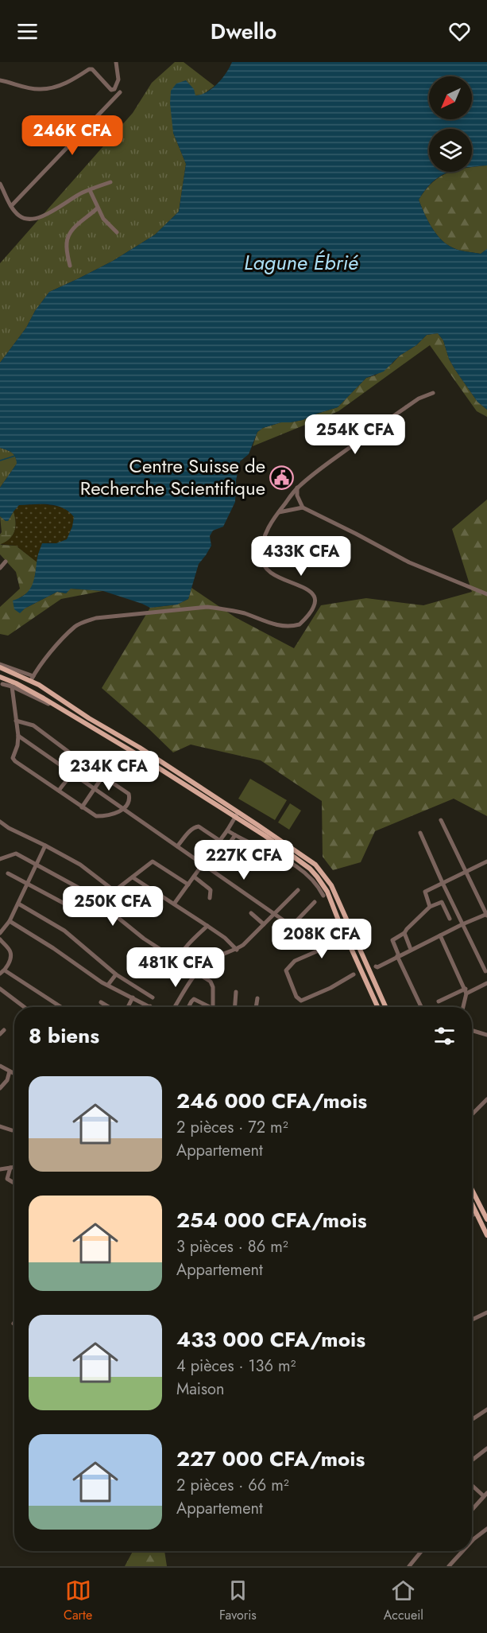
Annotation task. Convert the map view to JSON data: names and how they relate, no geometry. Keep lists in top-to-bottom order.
{
  "water": ["Lagune Ébrié"],
  "places": {
    "public building": ["Centre Suisse de Recherche Scientifique"]
  },
  "north": "bottom left",
  "page": {
    "header": "Dwello",
    "price": [
      "246K CFA",
      "254K CFA",
      "433K CFA",
      "234K CFA",
      "227K CFA",
      "250K CFA",
      "208K CFA",
      "481K CFA"
    ],
    "heading": "8 biens",
    "list": [
      {
        "name": "246 000 CFA/mois",
        "note": "2 pièces · 72 m² · Appartement"
      },
      {
        "name": "254 000 CFA/mois",
        "note": "3 pièces · 86 m² · Appartement"
      },
      {
        "name": "433 000 CFA/mois",
        "note": "4 pièces · 136 m² · Maison"
      },
      {
        "name": "227 000 CFA/mois",
        "note": "2 pièces · 66 m² · Appartement"
      }
    ],
    "tabs": ["Carte", "Favoris", "Accueil"]
  }
}
